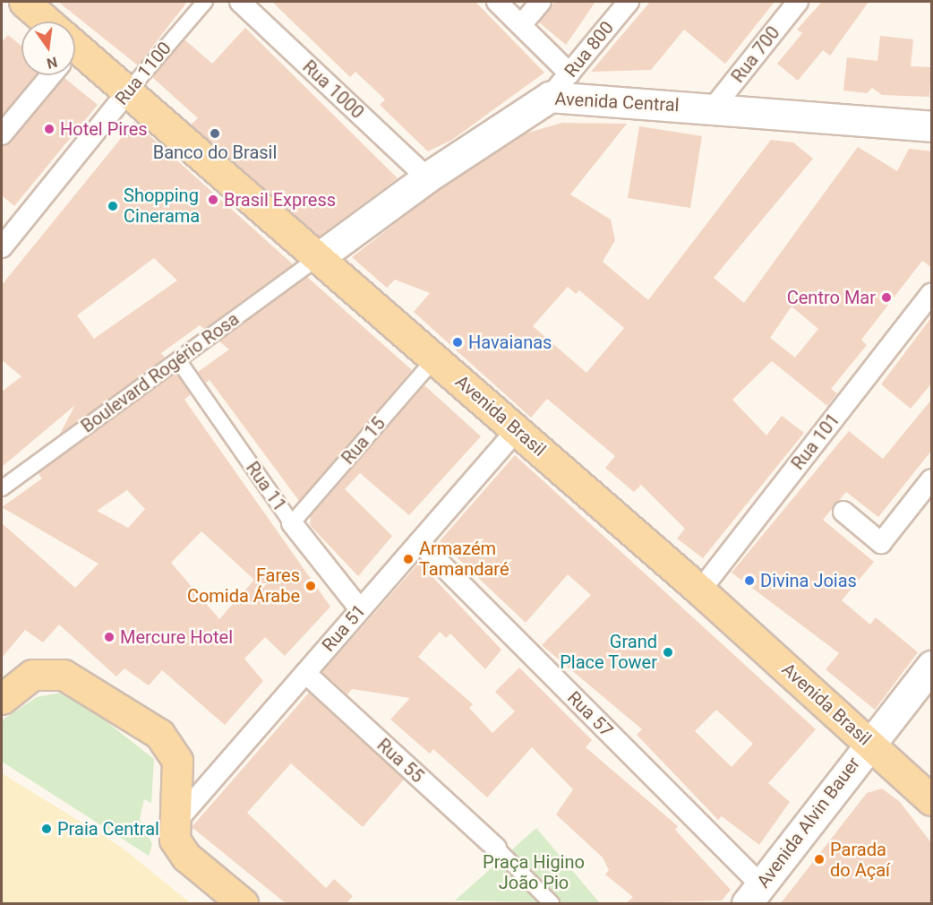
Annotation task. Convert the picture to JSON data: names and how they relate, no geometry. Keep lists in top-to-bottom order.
{
  "streets": {
    "main road": ["Avenida Central", "Avenida Brasil", "Avenida Alvin Bauer"],
    "street": [
      "Rua 800",
      "Rua 700",
      "Rua 1100",
      "Rua 1000",
      "Boulevard Rogério Rosa",
      "Rua 15",
      "Rua 101",
      "Rua 11",
      "Rua 51",
      "Rua 57",
      "Rua 55"
    ]
  },
  "crossings": [
    ["Rua 800", "Avenida Central"],
    ["Rua 700", "Avenida Central"],
    ["Rua 1100", "Avenida Brasil"],
    ["Rua 1000", "Avenida Central"],
    ["Avenida Central", "Boulevard Rogério Rosa"],
    ["Avenida Central", "Avenida Brasil"],
    ["Boulevard Rogério Rosa", "Avenida Brasil"],
    ["Boulevard Rogério Rosa", "Rua 11"],
    ["Avenida Brasil", "Rua 15"],
    ["Avenida Brasil", "Rua 101"],
    ["Avenida Brasil", "Rua 51"],
    ["Avenida Brasil", "Avenida Alvin Bauer"],
    ["Rua 15", "Rua 11"],
    ["Rua 11", "Rua 51"],
    ["Rua 51", "Rua 57"],
    ["Rua 51", "Rua 55"],
    ["Rua 57", "Avenida Alvin Bauer"]
  ],
  "parks": ["Praça Higino João Pio"],
  "places": [
    "Hotel Pires",
    "Banco do Brasil",
    "Brasil Express",
    "Shopping Cinerama",
    "Centro Mar",
    "Havaianas",
    "Armazém Tamandaré",
    "Divina Joias",
    "Fares Comida Árabe",
    "Mercure Hotel",
    "Grand Place Tower",
    "Praia Central",
    "Parada do Açaí"
  ],
  "north": "bottom"
}
